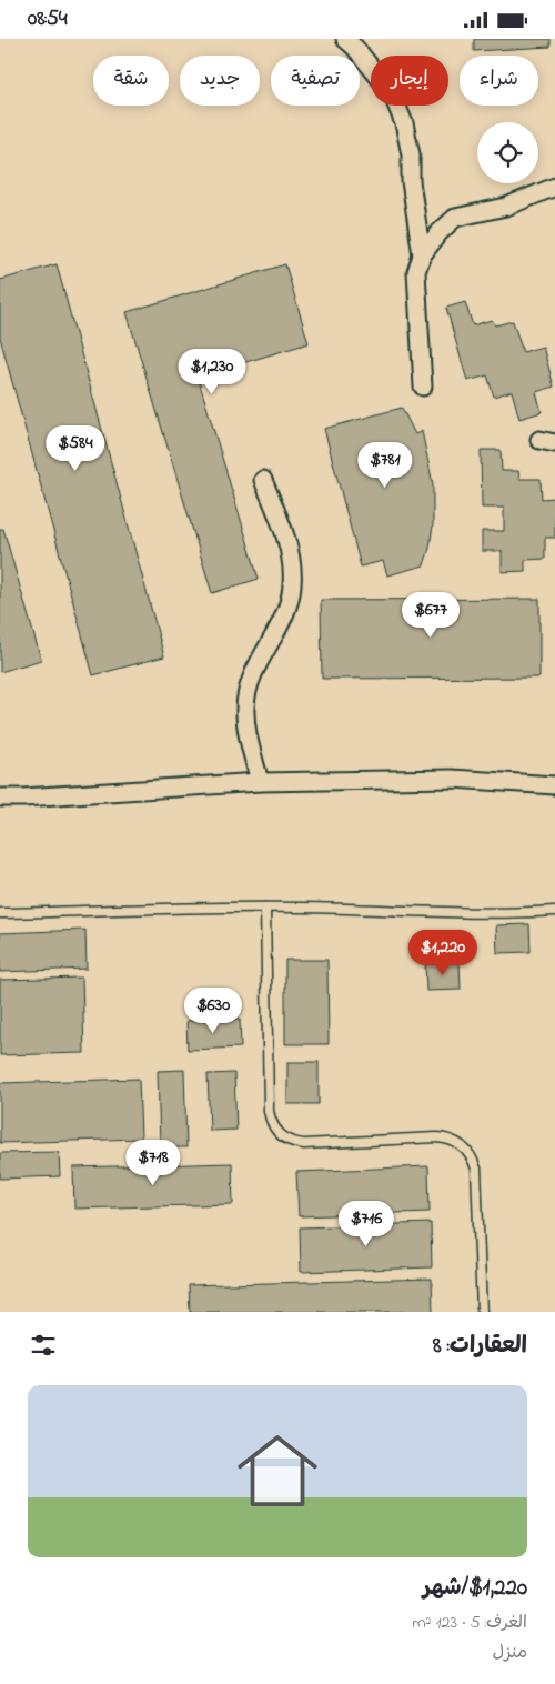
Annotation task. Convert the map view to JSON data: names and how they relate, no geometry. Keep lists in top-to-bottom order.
{
  "page": {
    "status": "08:54",
    "chip": [
      "شراء",
      "إيجار",
      "تصفية",
      "جديد",
      "شقة"
    ],
    "price": [
      "$1,230",
      "$584",
      "$781",
      "$677",
      "$1,220",
      "$630",
      "$718",
      "$716"
    ],
    "heading": "العقارات: 8",
    "list": [
      {
        "name": "$1,220/شهر",
        "note": "الغرف: 5 · 123 m² · منزل"
      }
    ]
  }
}
